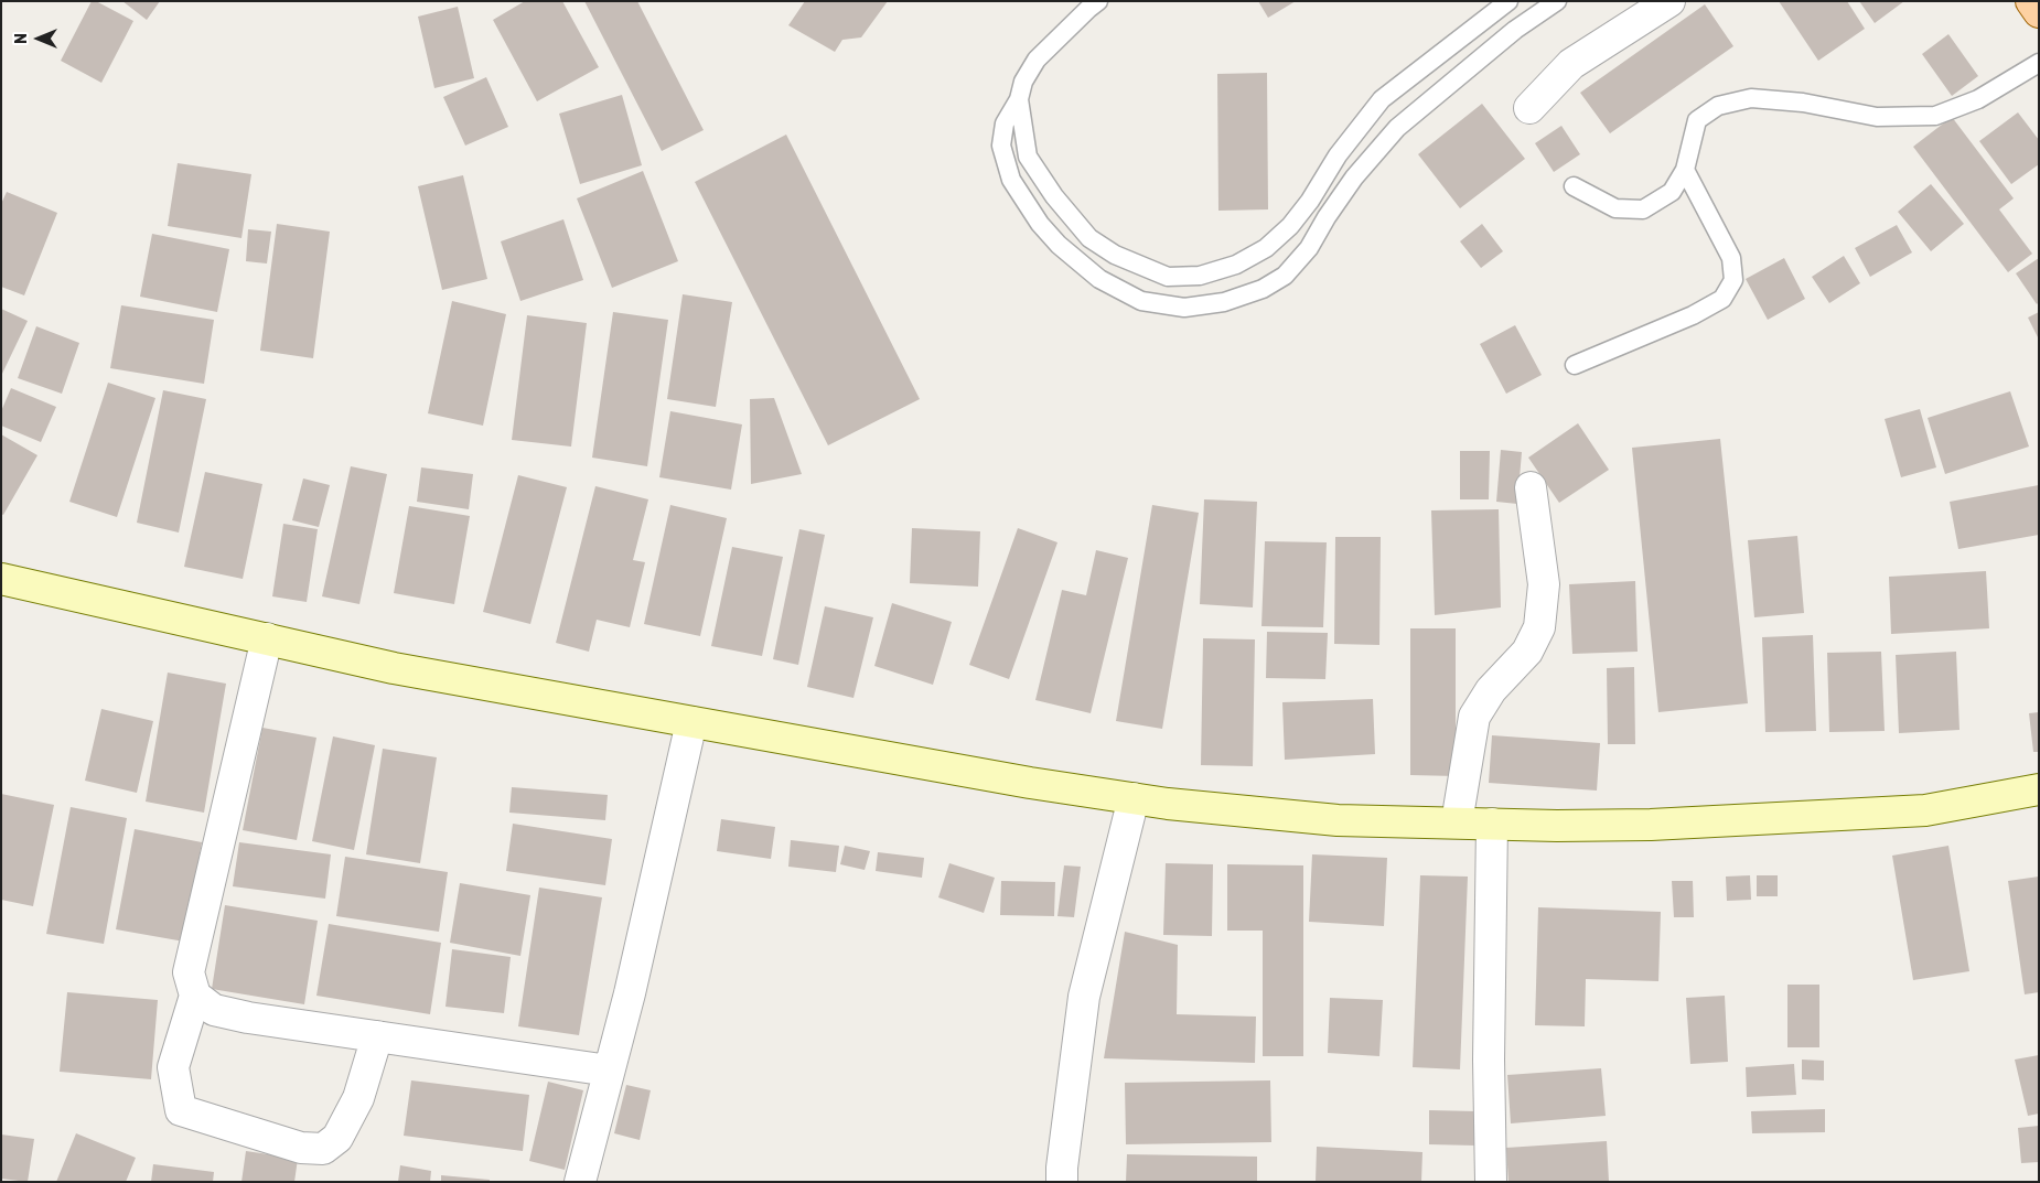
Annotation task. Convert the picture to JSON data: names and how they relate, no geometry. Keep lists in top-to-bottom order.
{
  "north": "left"
}
